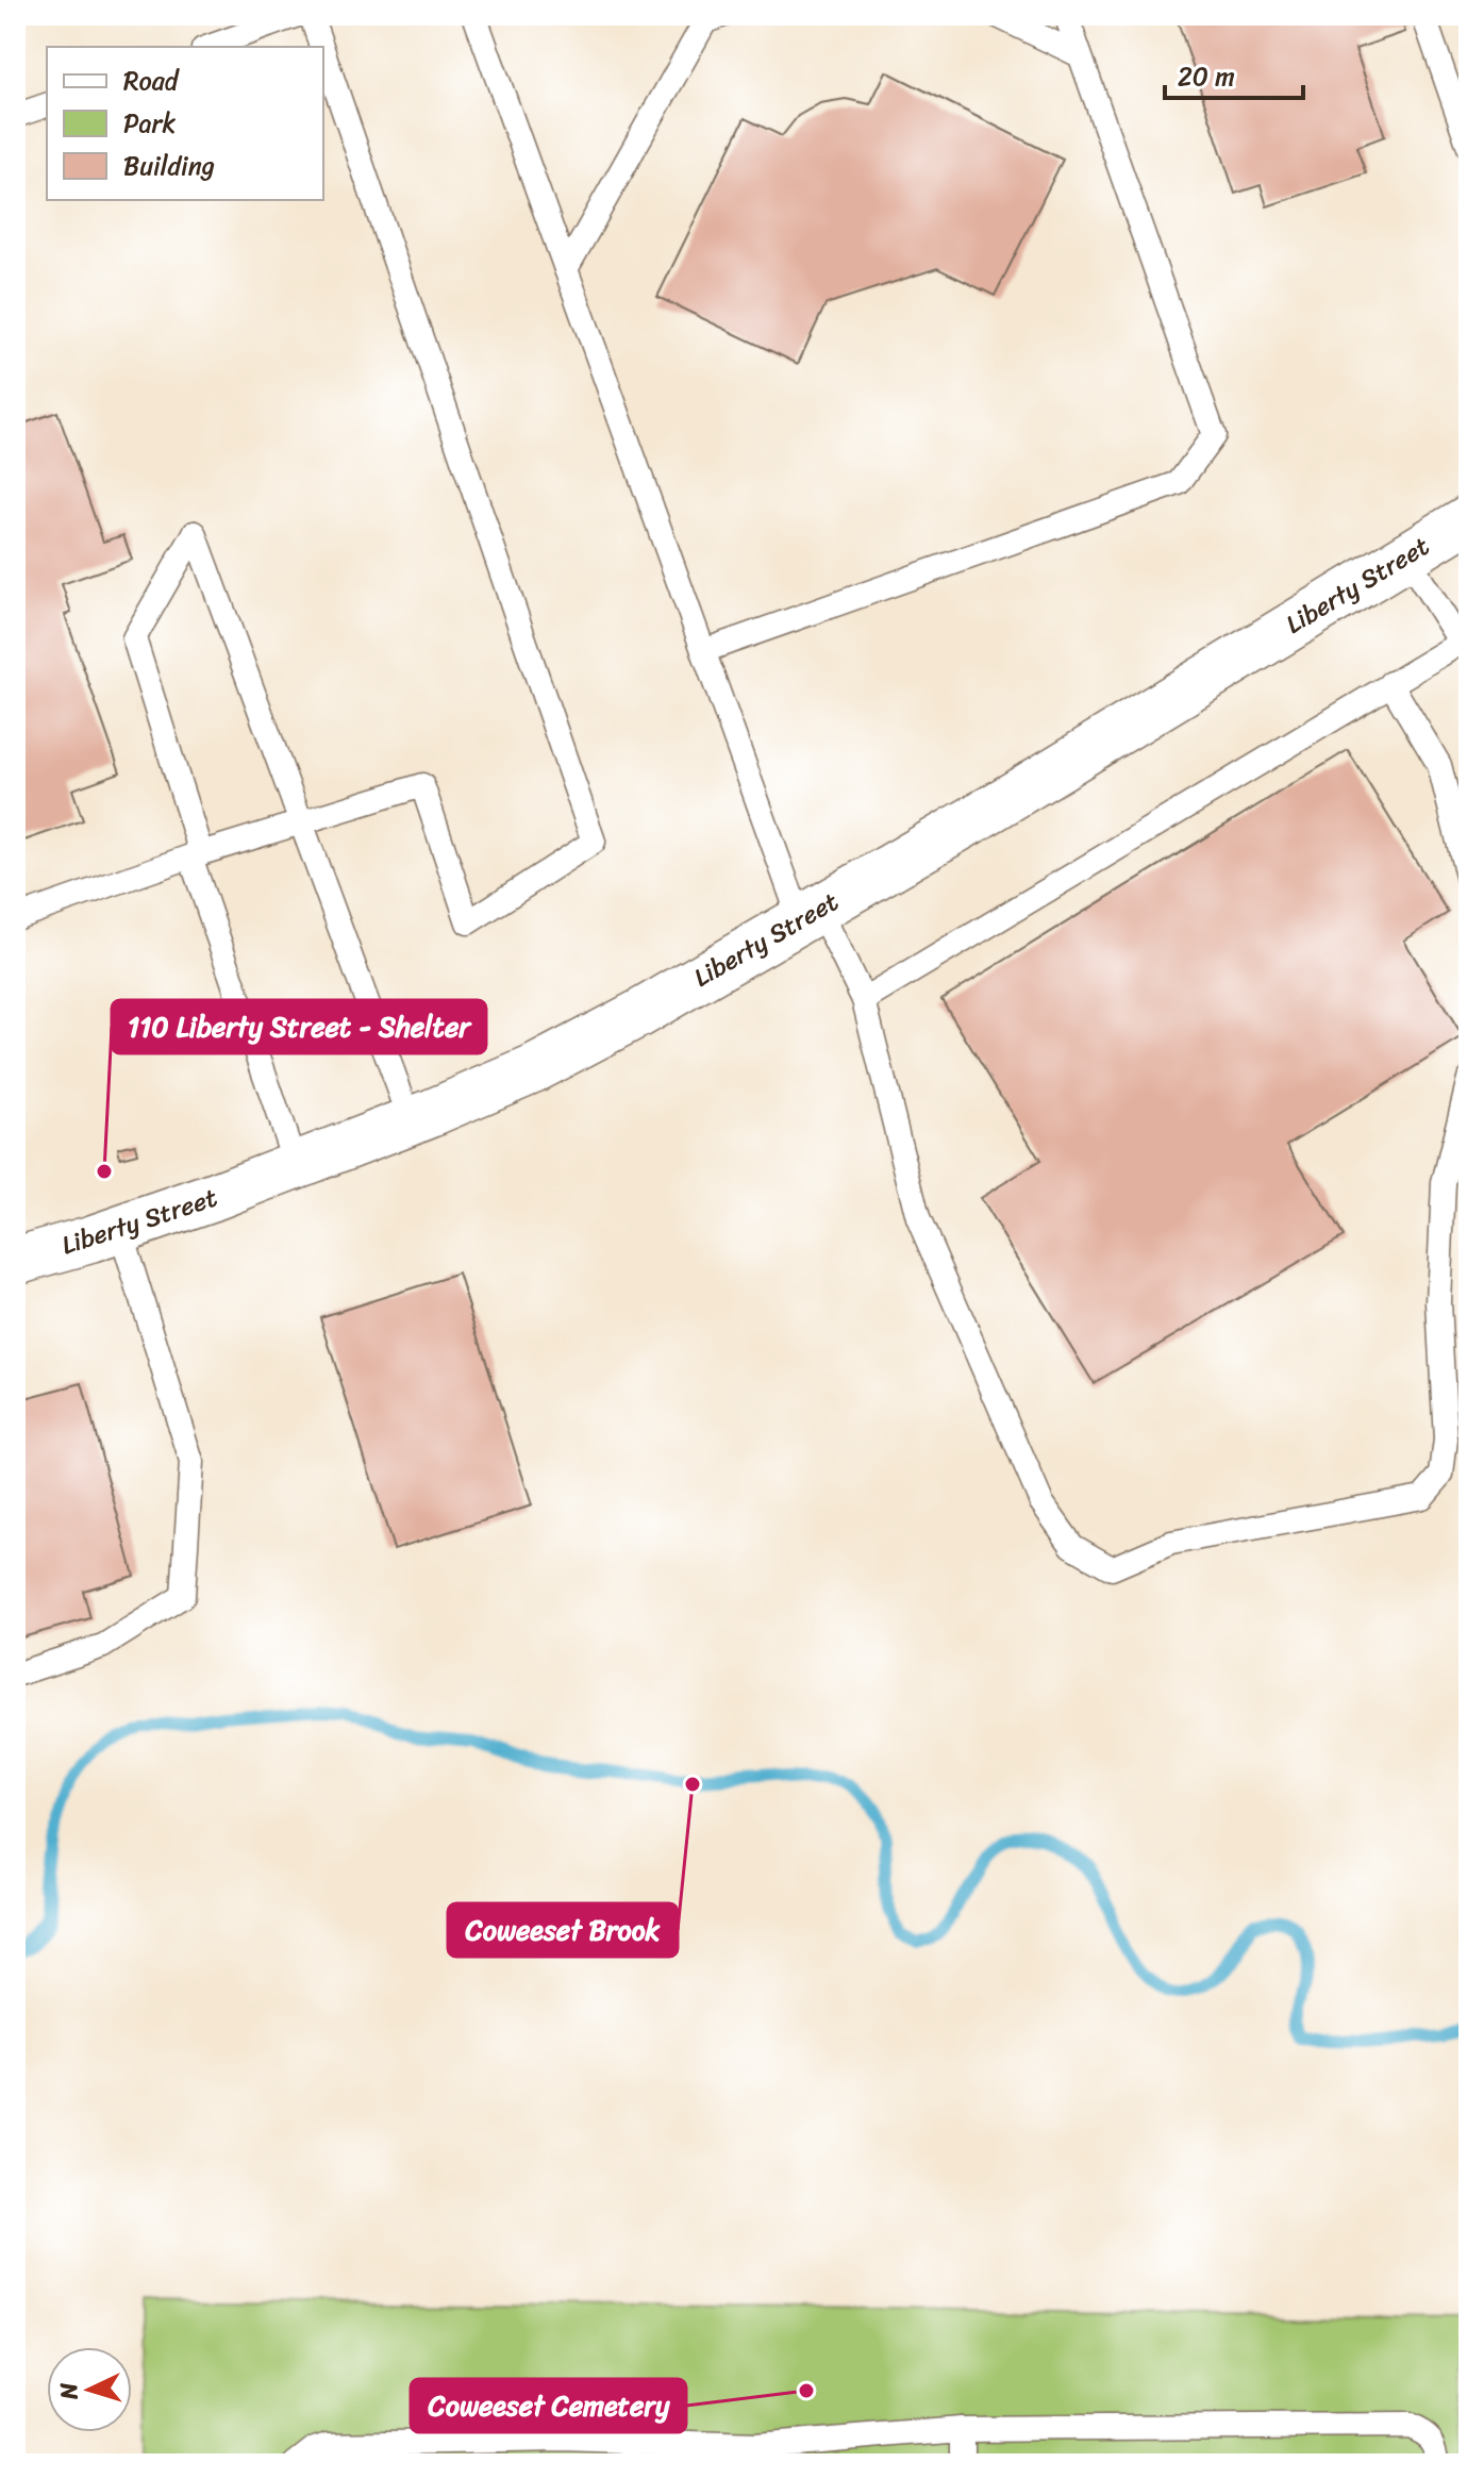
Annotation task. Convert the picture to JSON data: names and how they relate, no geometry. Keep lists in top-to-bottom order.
{
  "streets": {
    "street": ["Liberty Street"]
  },
  "places": ["110 Liberty Street - Shelter", "Coweeset Brook", "Coweeset Cemetery"],
  "legend": ["Road", "Park", "Building"],
  "scale_bar": "20 m",
  "north": "left"
}
